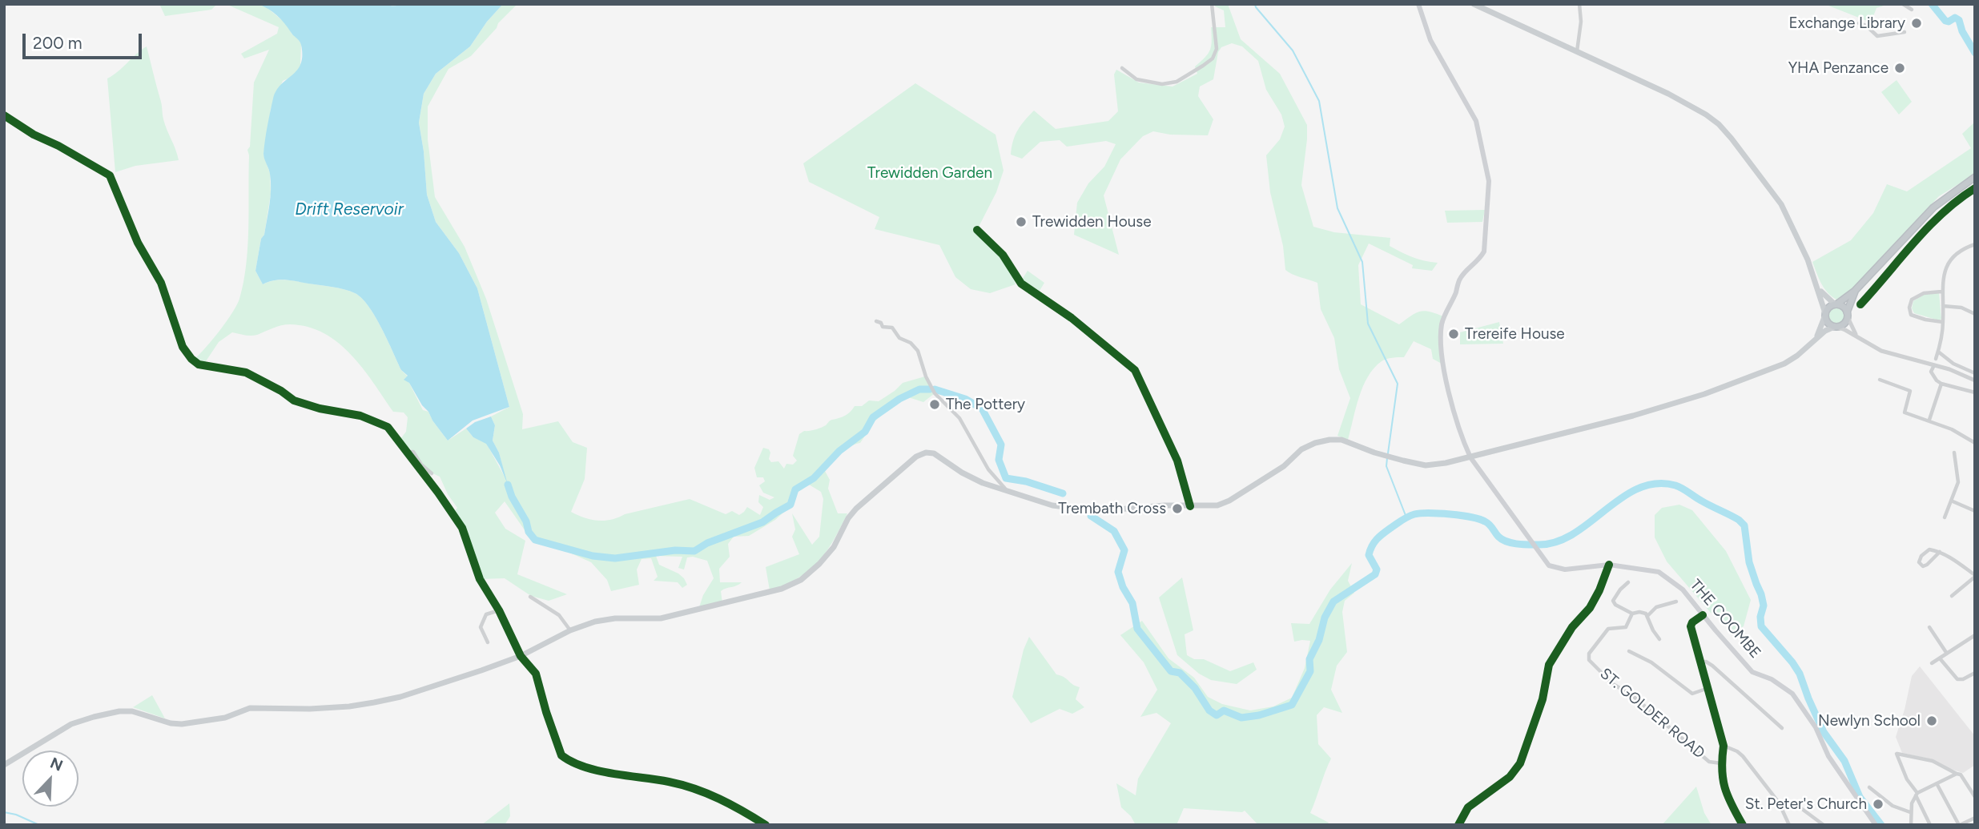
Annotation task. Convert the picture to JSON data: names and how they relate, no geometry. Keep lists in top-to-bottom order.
{
  "streets": {
    "main road": ["THE COOMBE"],
    "street": ["ST. GOLDER ROAD"]
  },
  "water": ["Drift Reservoir"],
  "parks": ["Trewidden Garden"],
  "places": [
    "Exchange Library",
    "YHA Penzance",
    "Trewidden House",
    "Trereife House",
    "The Pottery",
    "Trembath Cross",
    "Newlyn School",
    "St. Peter's Church"
  ],
  "scale_bar": "200 m",
  "north": "top right"
}
